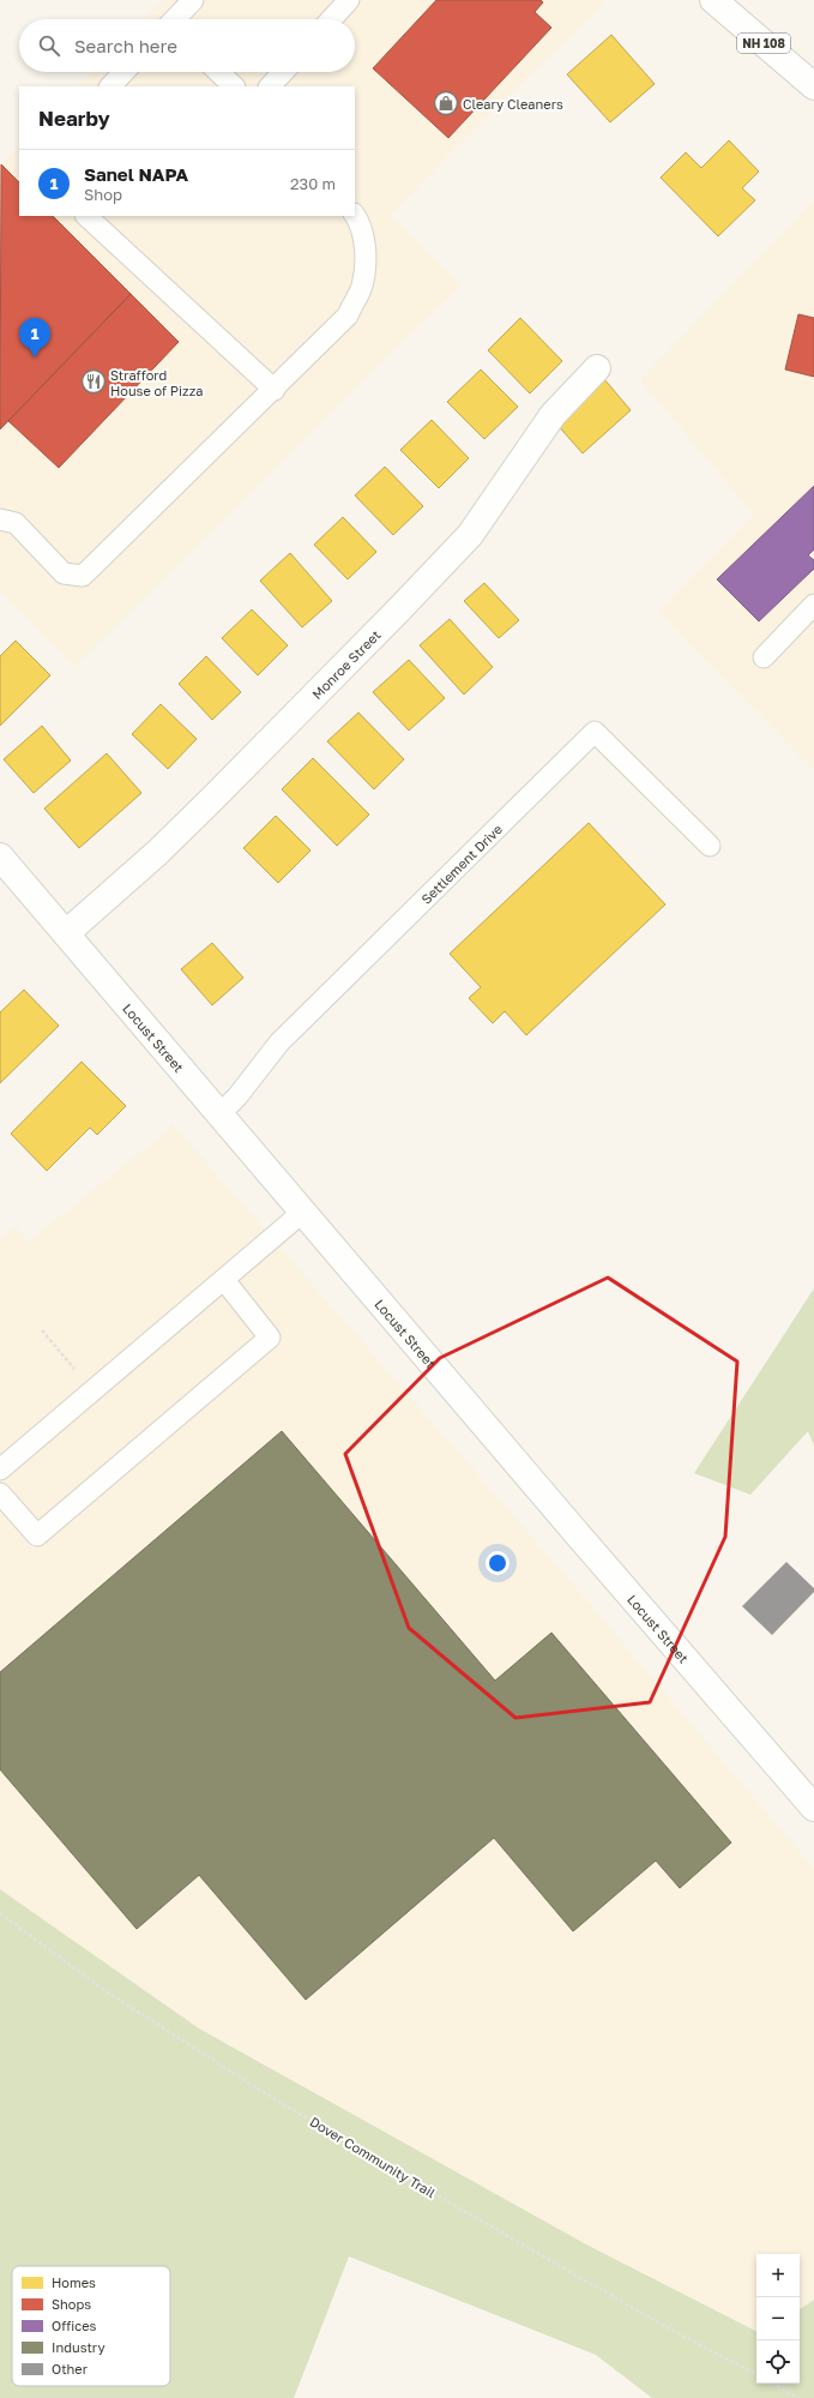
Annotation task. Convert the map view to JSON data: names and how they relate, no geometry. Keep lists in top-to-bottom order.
{
  "streets": {
    "street": ["NH 108", "Monroe Street", "Locust Street"],
    "lane": ["Settlement Drive"],
    "path": ["Dover Community Trail"]
  },
  "crossings": [
    ["Monroe Street", "Locust Street"],
    ["Settlement Drive", "Locust Street"]
  ],
  "places": {
    "shop": ["Cleary Cleaners"],
    "restaurant": ["Strafford House of Pizza"]
  },
  "legend": [
    "Homes",
    "Shops",
    "Offices",
    "Industry",
    "Other"
  ],
  "page": {
    "search": "Search here",
    "heading": "Nearby",
    "list": [
      {
        "mark": "1",
        "name": "Sanel NAPA",
        "note": "Shop",
        "value": "230 m"
      }
    ],
    "pins": "1",
    "map_buttons": ["+", "−"]
  }
}
